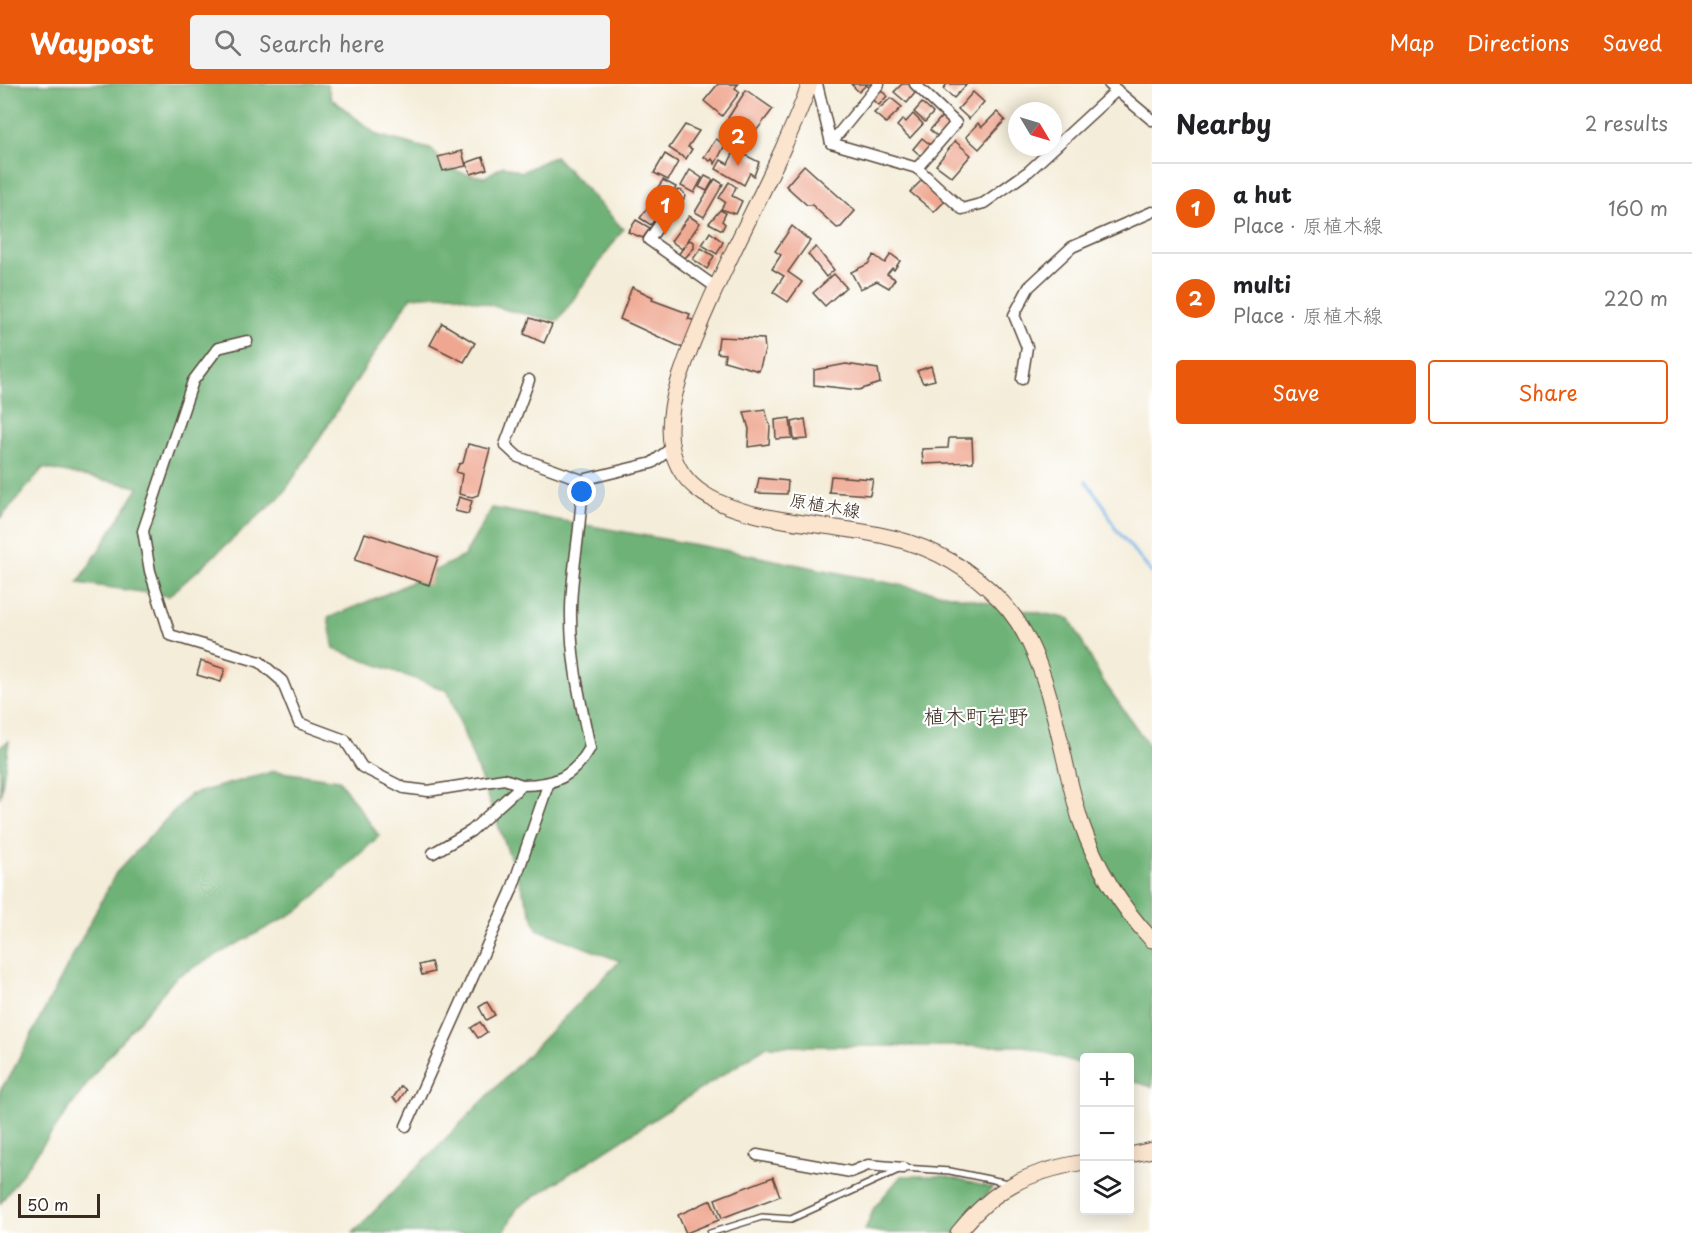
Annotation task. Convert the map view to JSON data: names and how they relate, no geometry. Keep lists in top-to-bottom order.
{
  "streets": {
    "main road": ["原植木線"]
  },
  "districts": ["植木町岩野"],
  "scale_bar": "50 m",
  "north": "bottom right",
  "page": {
    "header": "Waypost",
    "search": "Search here",
    "nav": ["Map", "Directions", "Saved"],
    "heading": ["Nearby", "2 results"],
    "pins": ["2", "1"],
    "list": [
      {
        "mark": "1",
        "name": "a hut",
        "note": "Place · 原植木線",
        "value": "160 m"
      },
      {
        "mark": "2",
        "name": "multi",
        "note": "Place · 原植木線",
        "value": "220 m"
      }
    ],
    "buttons": ["Save", "Share"],
    "map_buttons": ["+", "−"],
    "scale": "50 m"
  }
}
